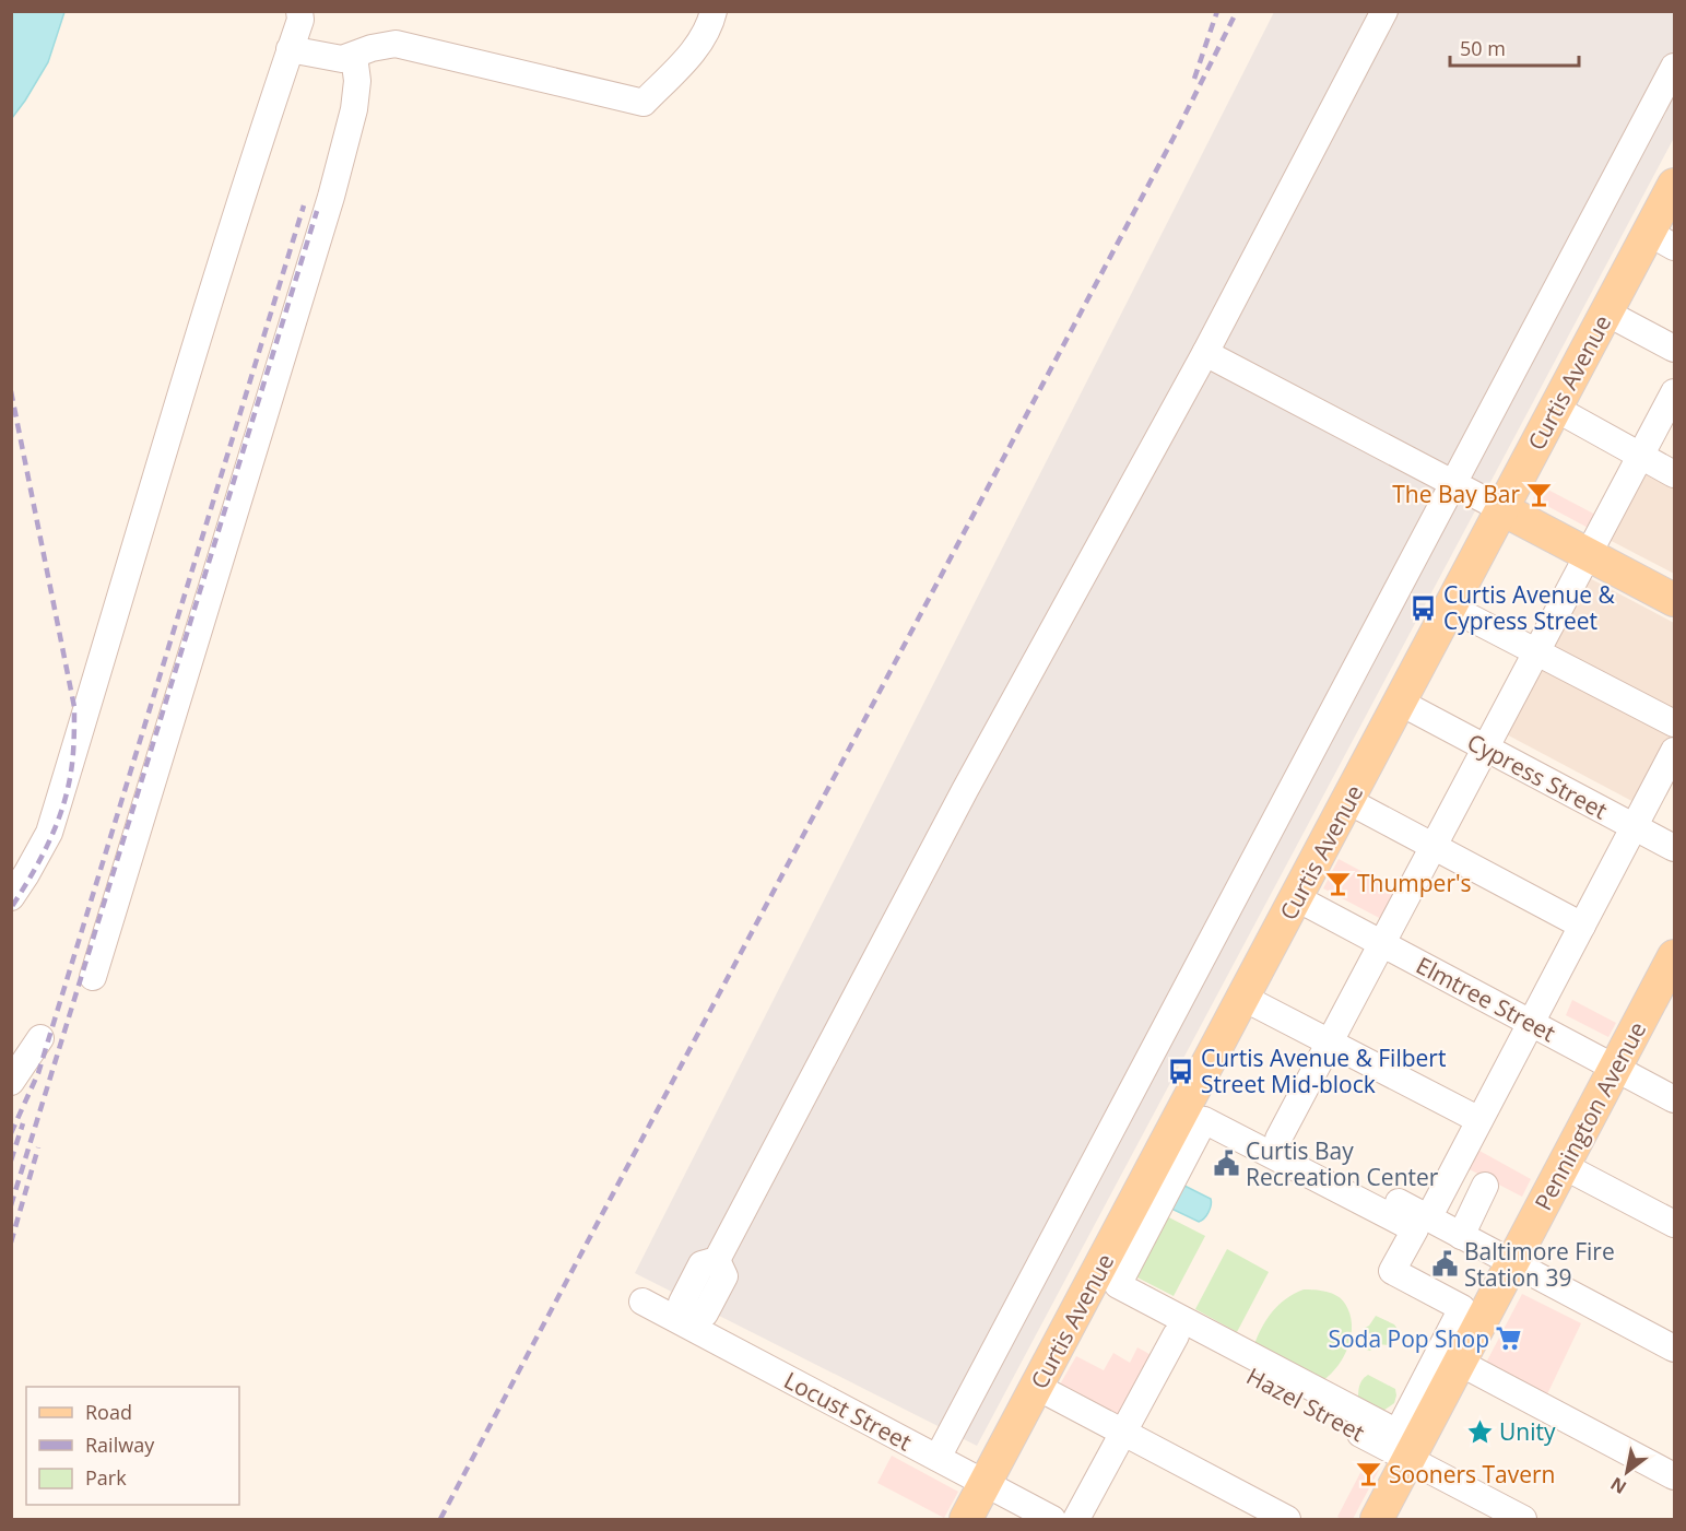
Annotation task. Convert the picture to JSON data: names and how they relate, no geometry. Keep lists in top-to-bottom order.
{
  "streets": {
    "main road": ["Curtis Avenue", "Pennington Avenue"],
    "street": [
      "Cypress Street",
      "Elmtree Street",
      "Hazel Street",
      "Locust Street"
    ]
  },
  "crossings": [
    ["Curtis Avenue", "Cypress Street"],
    ["Curtis Avenue", "Elmtree Street"],
    ["Curtis Avenue", "Hazel Street"],
    ["Curtis Avenue", "Locust Street"],
    ["Elmtree Street", "Pennington Avenue"],
    ["Pennington Avenue", "Hazel Street"]
  ],
  "places": {
    "bar": ["The Bay Bar", "Thumper's", "Sooners Tavern"],
    "bus stop": ["Curtis Avenue & Cypress Street", "Curtis Avenue & Filbert Street Mid-block"],
    "public building": ["Curtis Bay Recreation Center", "Baltimore Fire Station 39"],
    "supermarket": ["Soda Pop Shop"],
    "place": ["Unity"]
  },
  "legend": ["Road", "Railway", "Park"],
  "scale_bar": "50 m",
  "north": "bottom left"
}
